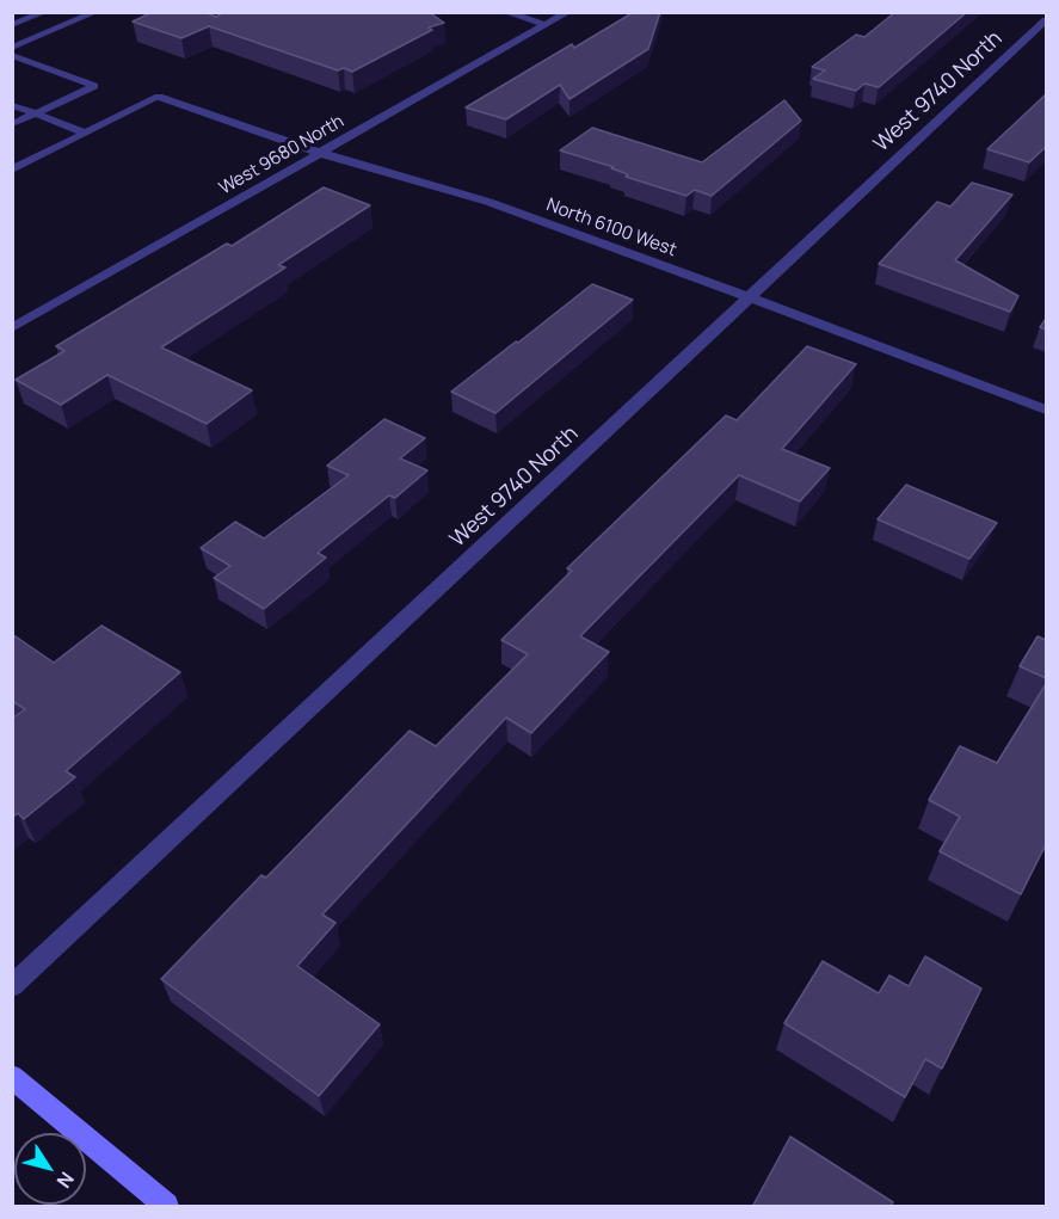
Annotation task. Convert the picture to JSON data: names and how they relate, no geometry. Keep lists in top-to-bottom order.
{
  "streets": {
    "street": ["West 9740 North", "West 9680 North", "North 6100 West"]
  },
  "crossings": [
    ["West 9740 North", "North 6100 West"],
    ["West 9680 North", "North 6100 West"]
  ],
  "north": "bottom right"
}
